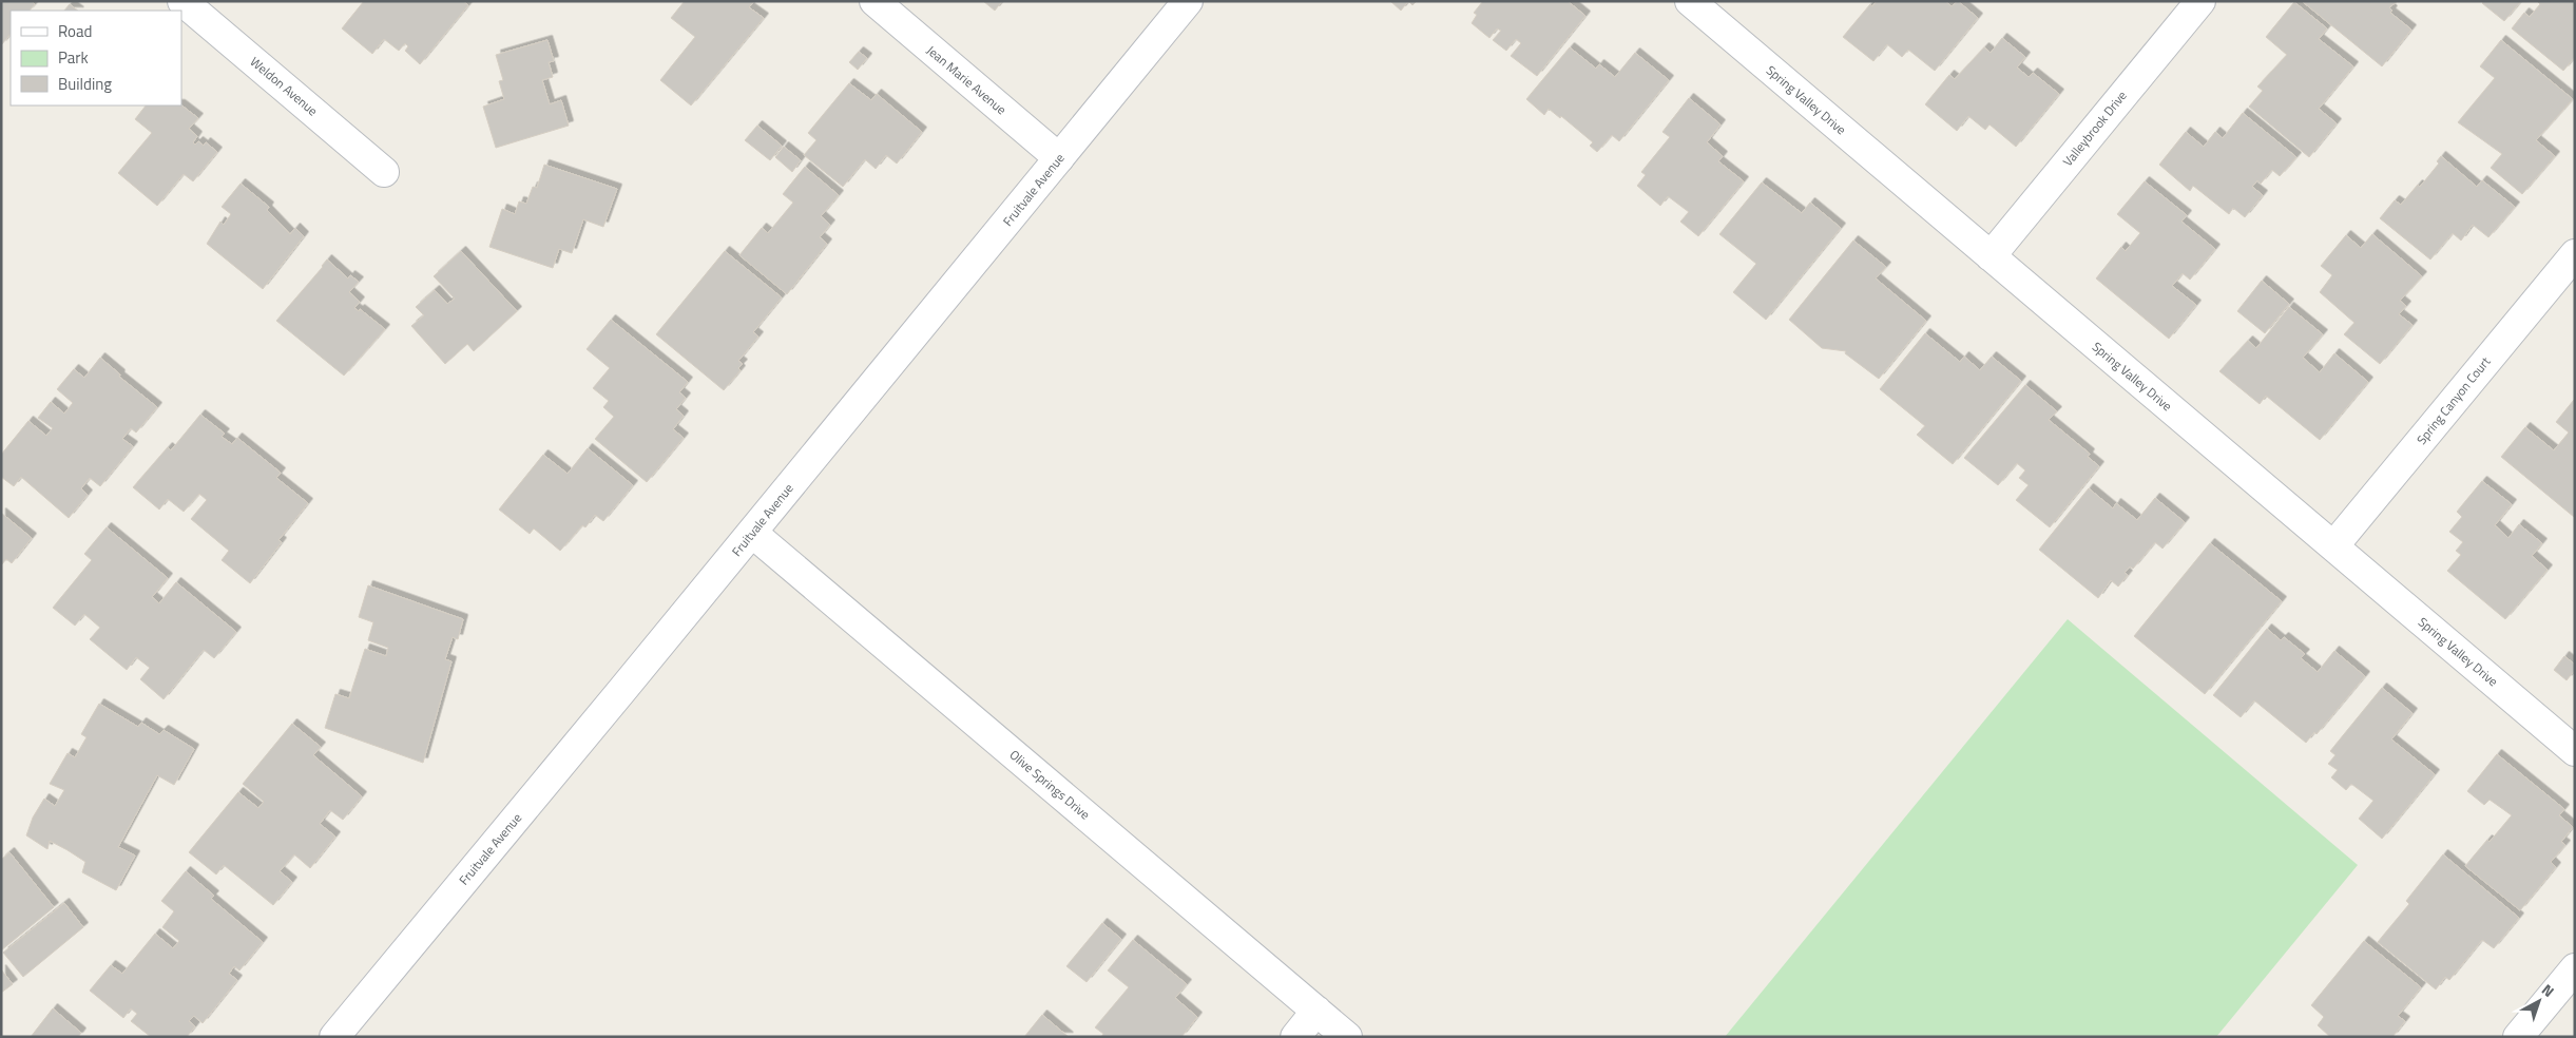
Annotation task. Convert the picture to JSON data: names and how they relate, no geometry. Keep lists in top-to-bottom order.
{
  "streets": {
    "street": [
      "Jean Marie Avenue",
      "Weldon Avenue",
      "Spring Valley Drive",
      "Valleybrook Drive",
      "Fruitvale Avenue",
      "Spring Canyon Court",
      "Olive Springs Drive"
    ]
  },
  "crossings": [
    ["Jean Marie Avenue", "Fruitvale Avenue"],
    ["Spring Valley Drive", "Valleybrook Drive"],
    ["Spring Valley Drive", "Spring Canyon Court"],
    ["Fruitvale Avenue", "Olive Springs Drive"]
  ],
  "legend": ["Road", "Park", "Building"],
  "north": "top right"
}
